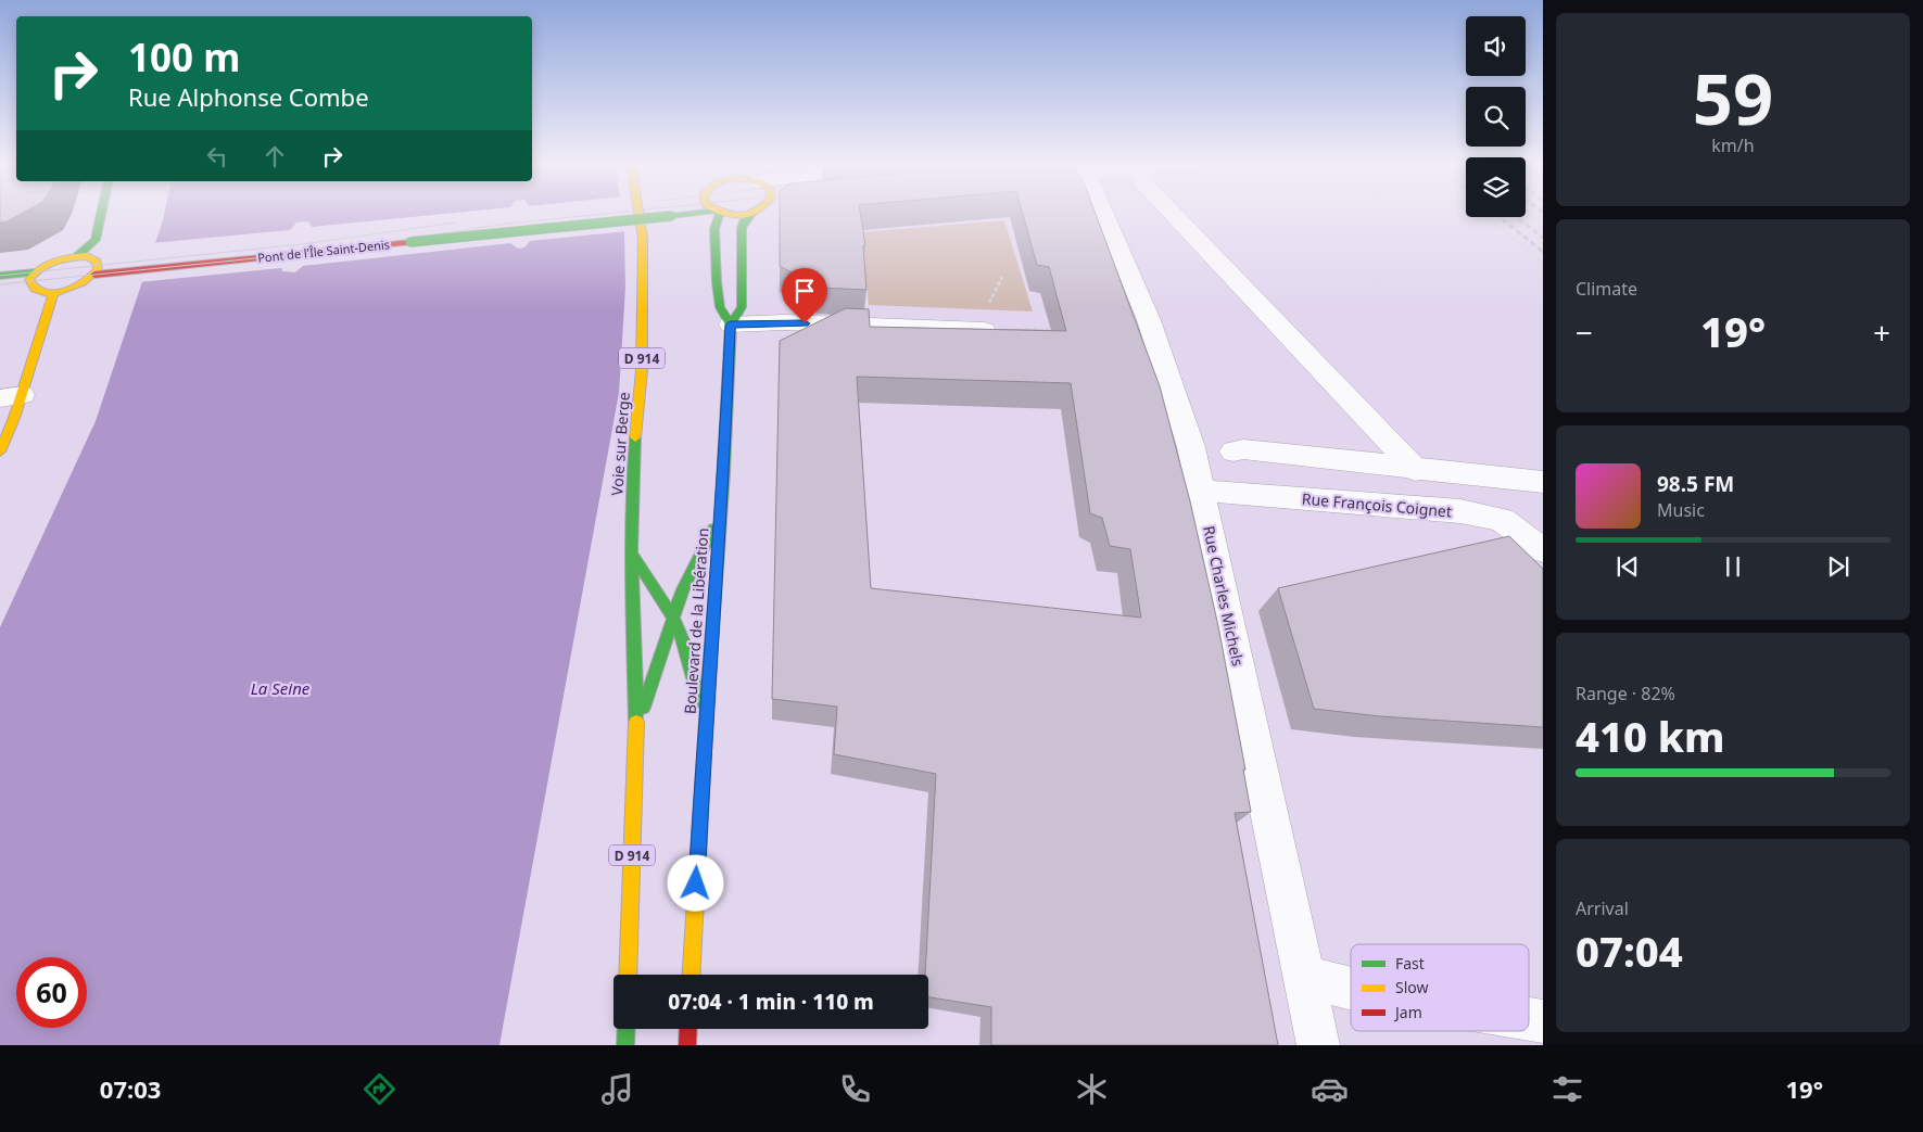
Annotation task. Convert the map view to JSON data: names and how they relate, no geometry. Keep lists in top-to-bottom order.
{
  "streets": {
    "main road": [
      "Pont de l'Île Saint-Denis",
      "D 914",
      "Voie sur Berge",
      "Boulevard de la Libération"
    ],
    "street": ["Rue François Coignet", "Rue Charles Michels"]
  },
  "crossings": [
    ["Pont de l'Île Saint-Denis", "Boulevard de la Libération"],
    ["D 914", "Voie sur Berge"],
    ["D 914", "Boulevard de la Libération"],
    ["Rue François Coignet", "Rue Charles Michels"]
  ],
  "water": ["La Seine"],
  "legend": ["Fast", "Slow", "Jam"],
  "page": {
    "tile": [
      ["59", "km/h"],
      "Climate",
      ["Range · 82%", "410 km"],
      ["Arrival", "07:04"]
    ],
    "turn": ["100 m", "Rue Alphonse Combe"],
    "heat": ["−", "19°", "+"],
    "song": ["98.5 FM", "Music"],
    "limit": "60",
    "trip": "07:04 · 1 min · 110 m",
    "tabs": ["07:03", "19°"]
  }
}
